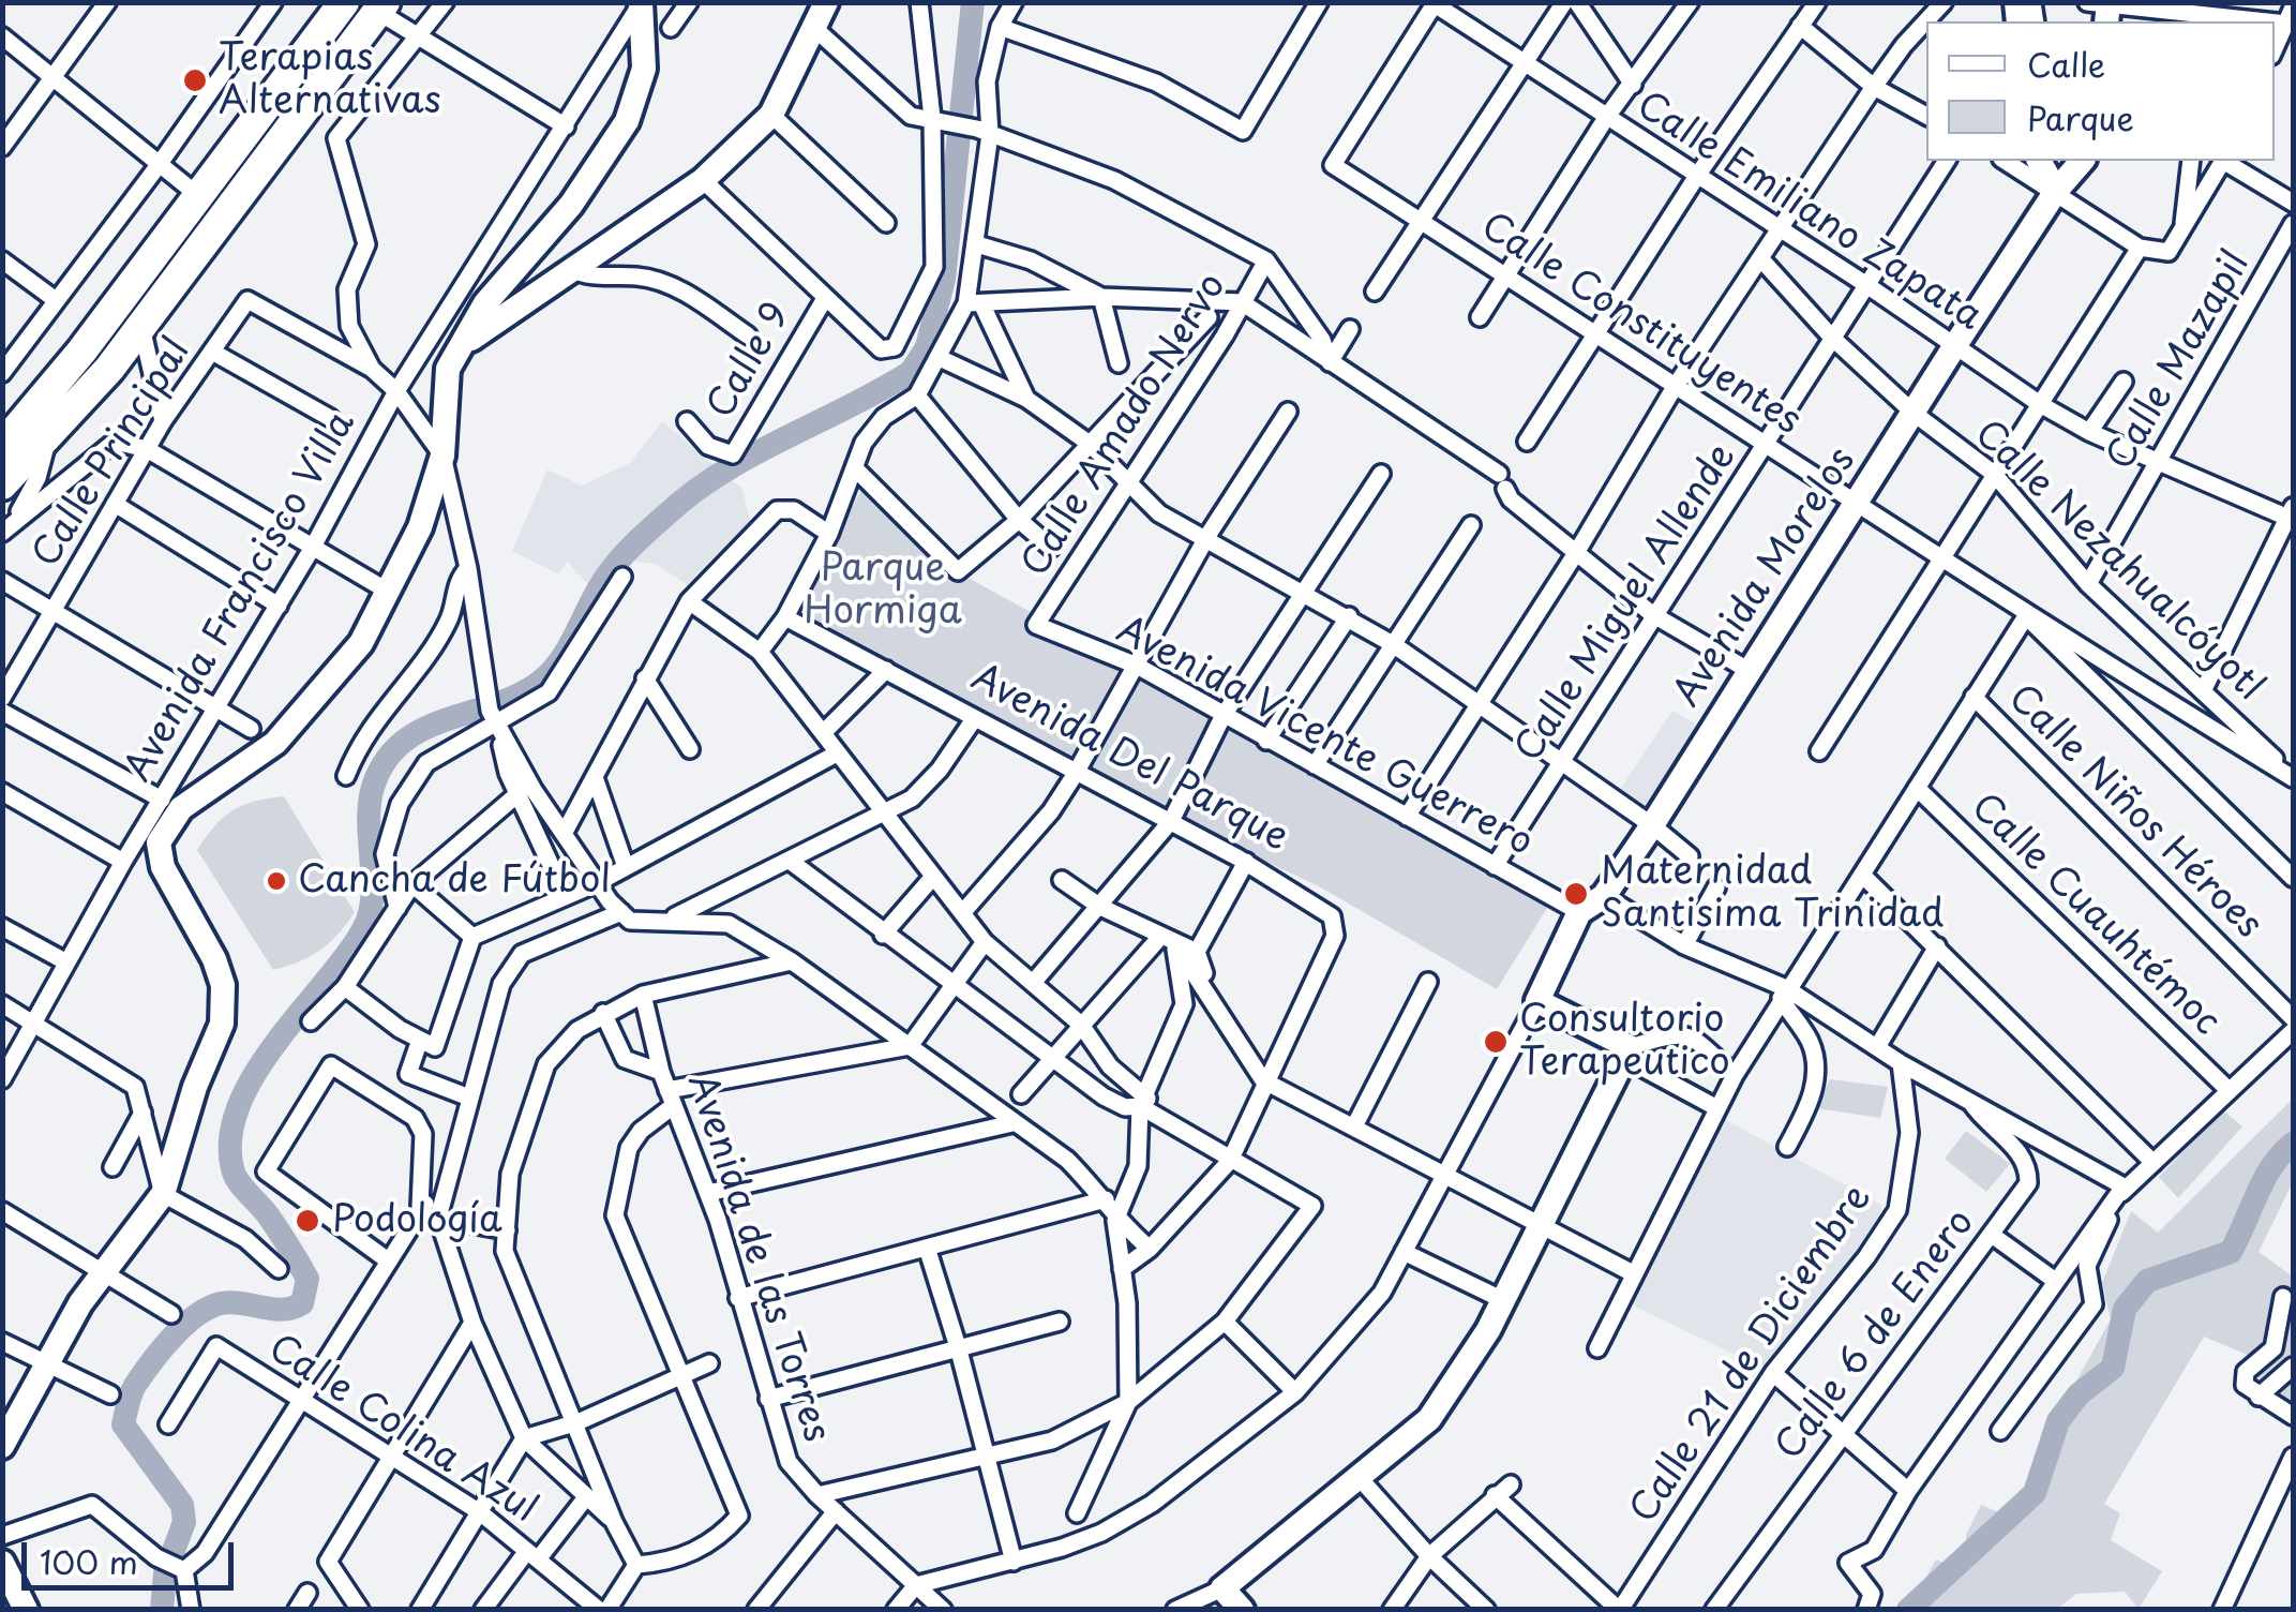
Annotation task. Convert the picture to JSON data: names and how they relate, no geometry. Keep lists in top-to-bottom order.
{
  "streets": {
    "main road": ["Avenida Morelos"],
    "street": [
      "Calle Emiliano Zapata",
      "Calle Constituyentes",
      "Calle 9",
      "Calle Mazapil",
      "Calle Amado Nervo",
      "Calle Principal",
      "Calle Nezahualcóyotl",
      "Avenida Francisco Villa",
      "Calle Miguel Allende",
      "Avenida Vicente Guerrero",
      "Avenida Del Parque",
      "Calle Niños Héroes",
      "Calle Cuauhtémoc",
      "Avenida de las Torres",
      "Calle 6 de Enero",
      "Calle 21 de Diciembre",
      "Calle Colina Azul"
    ]
  },
  "crossings": [
    ["Calle Emiliano Zapata", "Calle Constituyentes"],
    ["Calle Emiliano Zapata", "Calle Mazapil"],
    ["Calle Emiliano Zapata", "Avenida Morelos"],
    ["Calle Emiliano Zapata", "Calle Miguel Allende"],
    ["Calle Constituyentes", "Calle Nezahualcóyotl"],
    ["Calle Constituyentes", "Avenida Morelos"],
    ["Calle Constituyentes", "Calle Miguel Allende"],
    ["Calle Mazapil", "Calle Nezahualcóyotl"],
    ["Calle Amado Nervo", "Avenida Vicente Guerrero"],
    ["Calle Nezahualcóyotl", "Avenida Morelos"],
    ["Calle Nezahualcóyotl", "Calle Miguel Allende"],
    ["Avenida Morelos", "Avenida Vicente Guerrero"],
    ["Calle Miguel Allende", "Avenida Vicente Guerrero"]
  ],
  "parks": ["Parque Hormiga"],
  "places": [
    "Terapias Alternativas",
    "Cancha de Fútbol",
    "Maternidad Santisima Trinidad",
    "Consultorio Terapeutico",
    "Podología"
  ],
  "legend": ["Calle", "Parque"],
  "scale_bar": "100 m"
}
